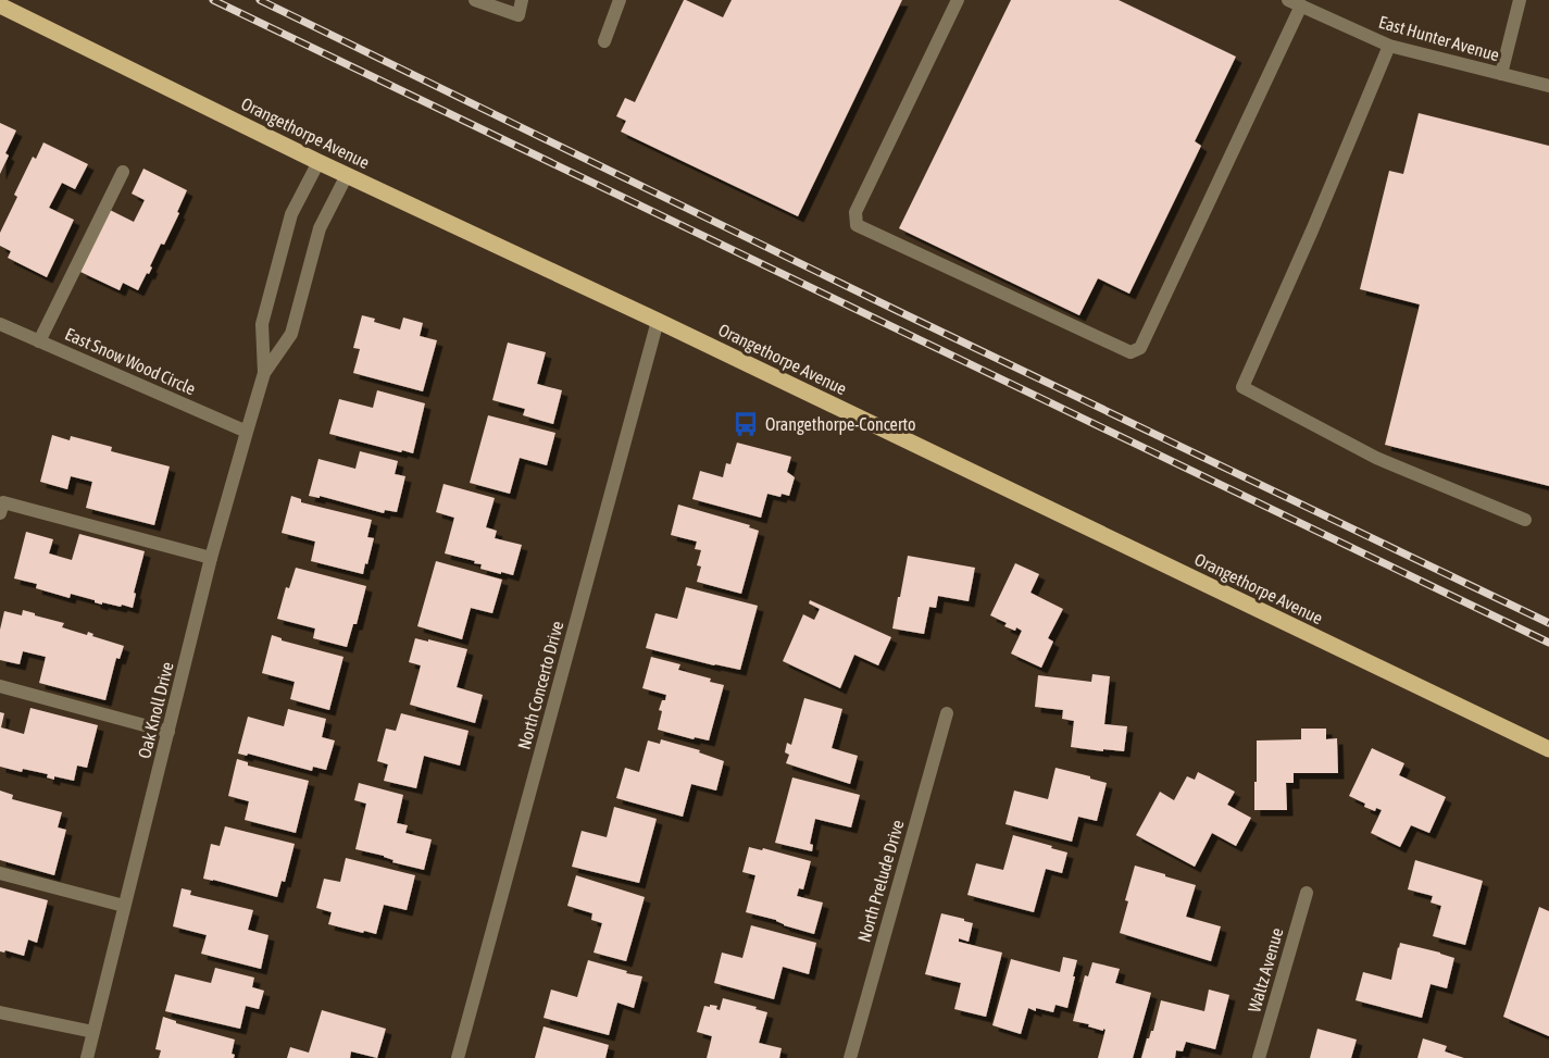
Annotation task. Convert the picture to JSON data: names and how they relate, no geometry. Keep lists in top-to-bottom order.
{
  "streets": {
    "main road": ["Orangethorpe Avenue"],
    "street": [
      "East Hunter Avenue",
      "East Snow Wood Circle",
      "North Concerto Drive",
      "Oak Knoll Drive",
      "North Prelude Drive",
      "Waltz Avenue"
    ]
  },
  "crossings": [
    ["Orangethorpe Avenue", "North Concerto Drive"],
    ["Orangethorpe Avenue", "Oak Knoll Drive"],
    ["East Snow Wood Circle", "Oak Knoll Drive"]
  ],
  "places": {
    "bus stop": ["Orangethorpe-Concerto"]
  }
}
